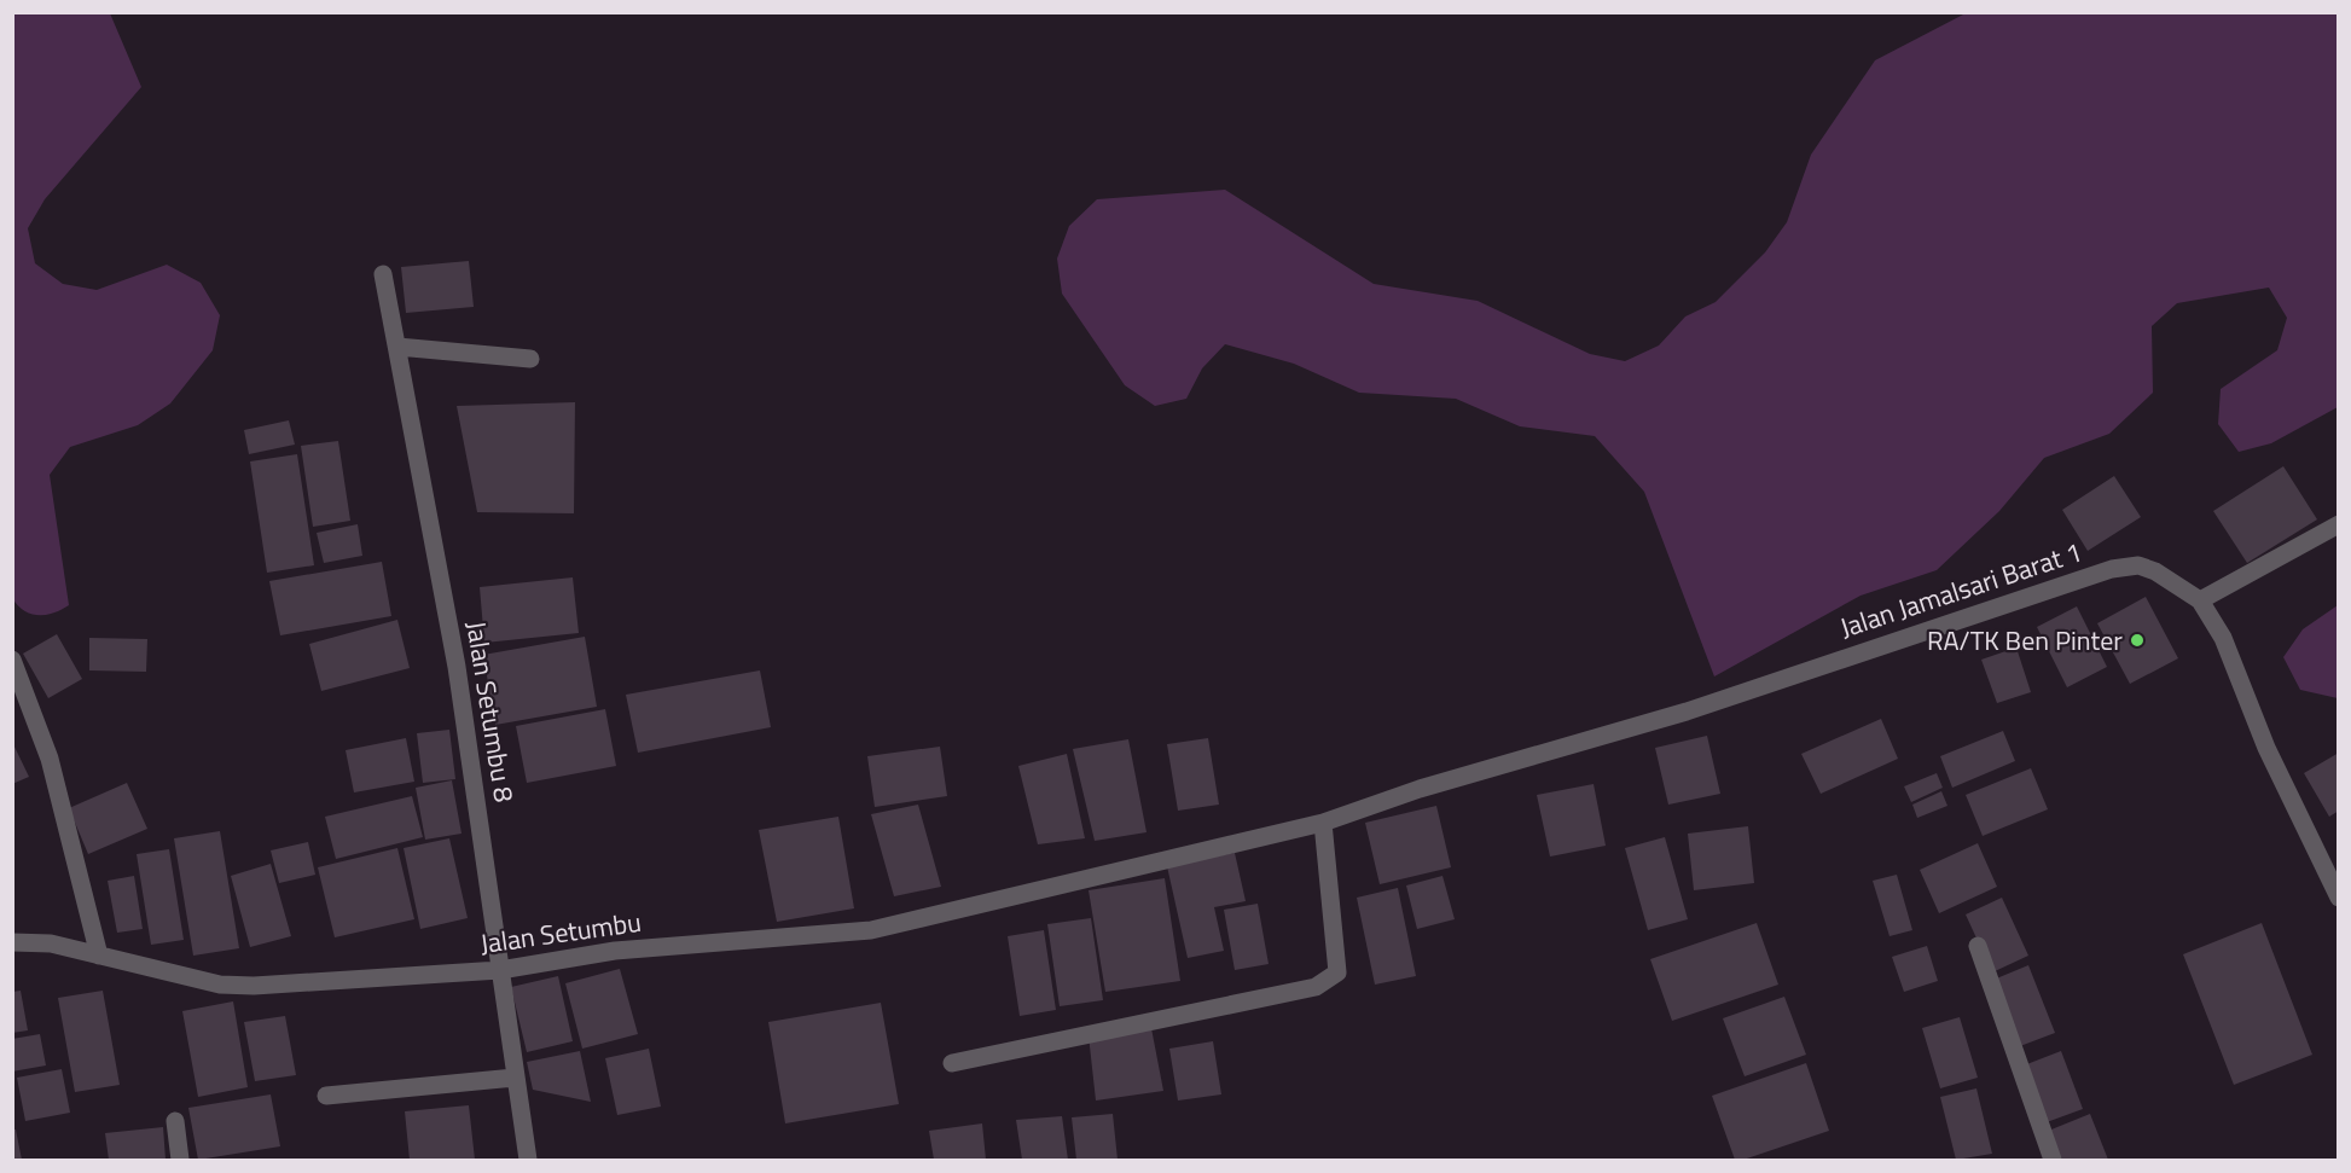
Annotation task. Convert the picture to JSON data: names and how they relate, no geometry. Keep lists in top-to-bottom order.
{
  "streets": {
    "street": ["Jalan Jamalsari Barat 1", "Jalan Setumbu 8", "Jalan Setumbu"]
  },
  "crossings": [
    ["Jalan Jamalsari Barat 1", "Jalan Setumbu"],
    ["Jalan Setumbu 8", "Jalan Setumbu"]
  ],
  "places": ["RA/TK Ben Pinter"]
}
